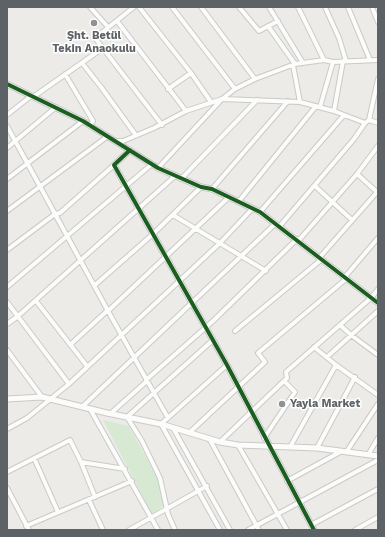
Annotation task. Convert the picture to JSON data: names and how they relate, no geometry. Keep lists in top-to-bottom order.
{
  "places": ["Şht. Betül Tekin Anaokulu", "Yayla Market"]
}
